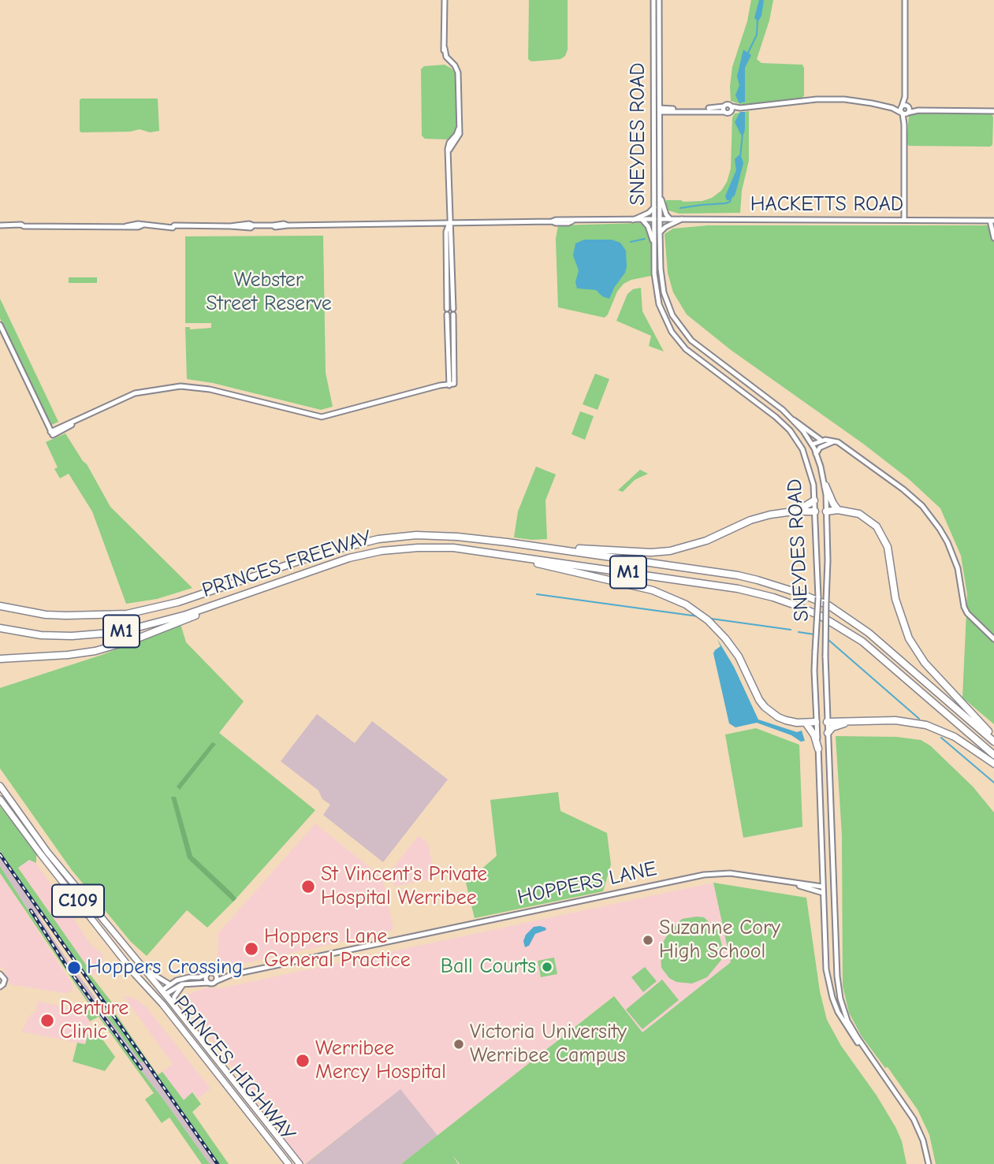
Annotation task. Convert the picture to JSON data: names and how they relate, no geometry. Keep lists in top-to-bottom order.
{
  "streets": {
    "highway": [
      "PRINCES FREEWAY",
      "M1",
      "C109",
      "PRINCES HIGHWAY"
    ],
    "street": ["SNEYDES ROAD", "HACKETTS ROAD", "HOPPERS LANE"]
  },
  "crossings": [
    ["SNEYDES ROAD", "HACKETTS ROAD"],
    ["SNEYDES ROAD", "HOPPERS LANE"]
  ],
  "parks": ["Webster Street Reserve"],
  "places": [
    "St Vincent's Private Hospital Werribee",
    "Suzanne Cory High School",
    "Hoppers Lane General Practice",
    "Ball Courts",
    "Hoppers Crossing",
    "Denture Clinic",
    "Victoria University Werribee Campus",
    "Werribee Mercy Hospital"
  ]
}
